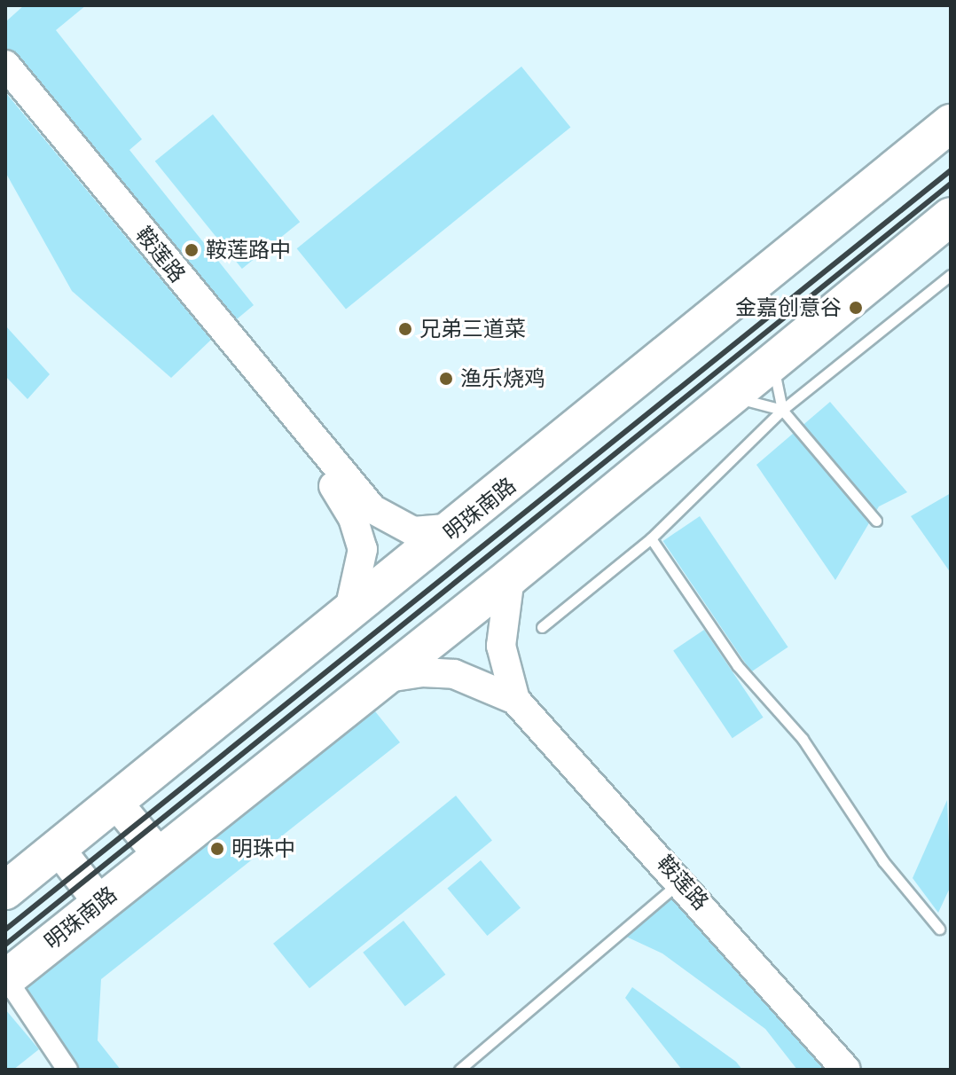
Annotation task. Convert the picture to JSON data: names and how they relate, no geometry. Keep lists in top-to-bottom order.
{
  "streets": {
    "highway": ["明珠南路"],
    "street": ["鞍莲路"]
  },
  "places": [
    "鞍莲路中",
    "金嘉创意谷",
    "兄弟三道菜",
    "渔乐烧鸡",
    "明珠中"
  ]
}
